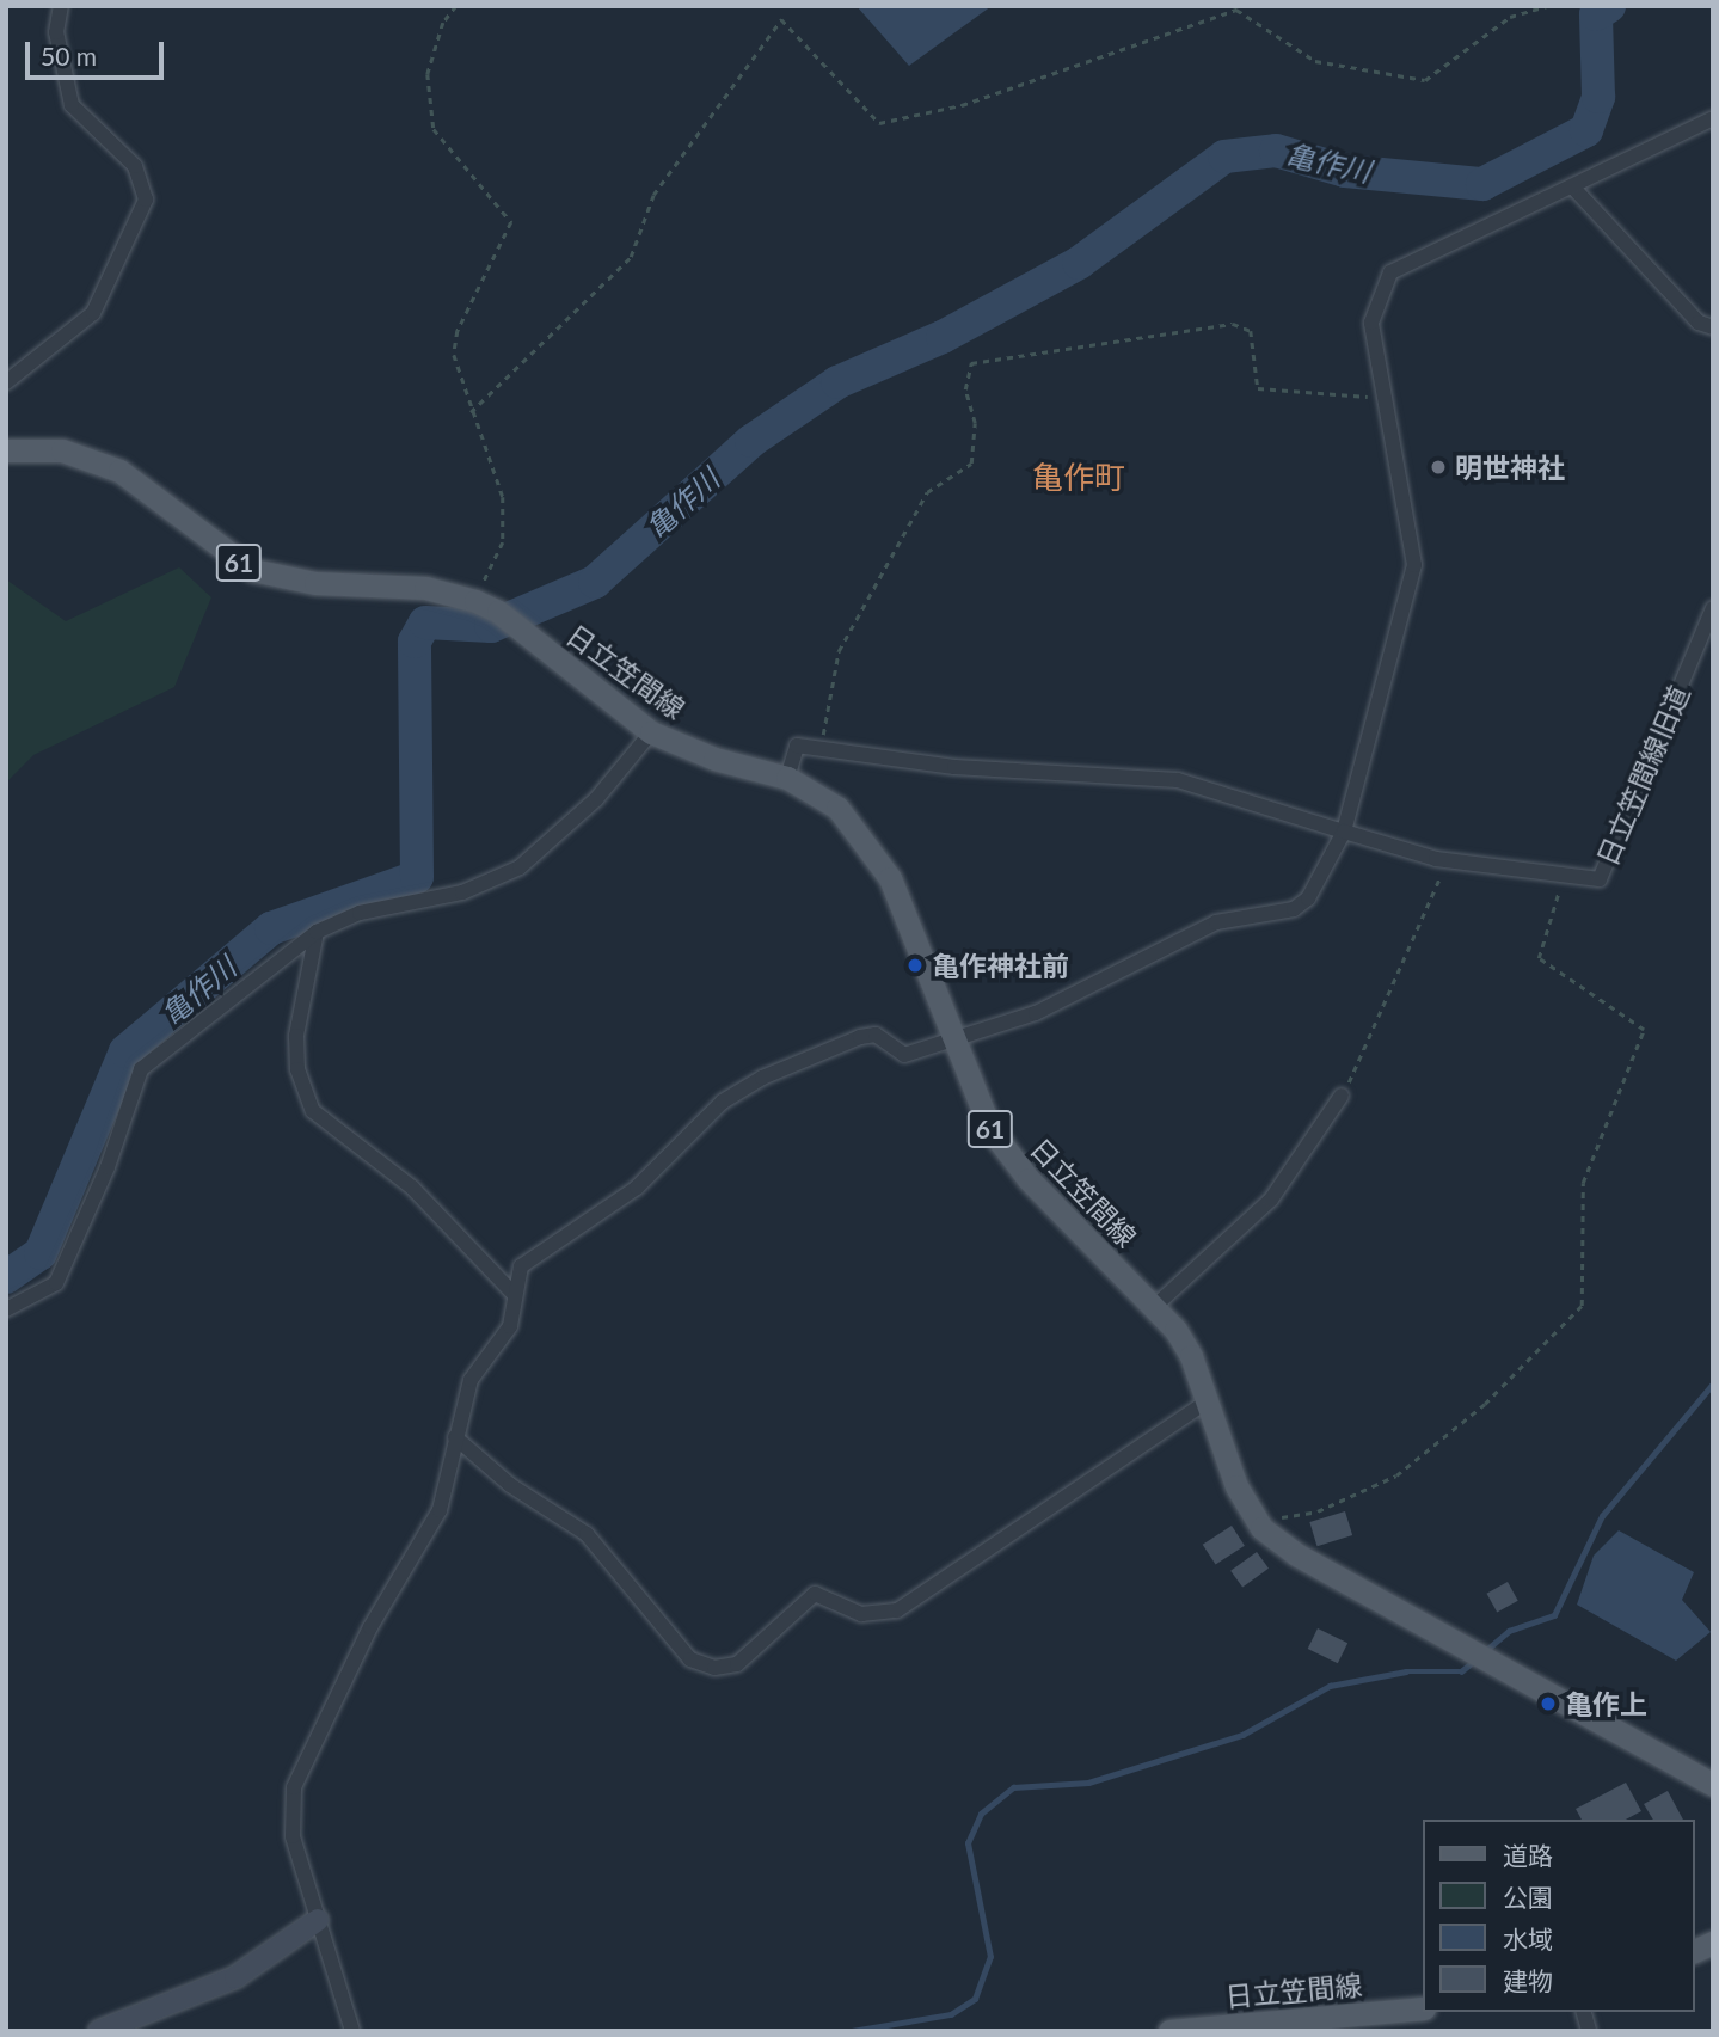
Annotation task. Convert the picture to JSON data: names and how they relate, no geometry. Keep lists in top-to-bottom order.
{
  "streets": {
    "main road": ["61", "日立笠間線"],
    "street": ["日立笠間線旧道"]
  },
  "districts": ["亀作町"],
  "water": ["亀作川"],
  "places": ["明世神社", "亀作神社前", "亀作上"],
  "legend": [
    "道路",
    "公園",
    "水域",
    "建物"
  ],
  "scale_bar": "50 m"
}
